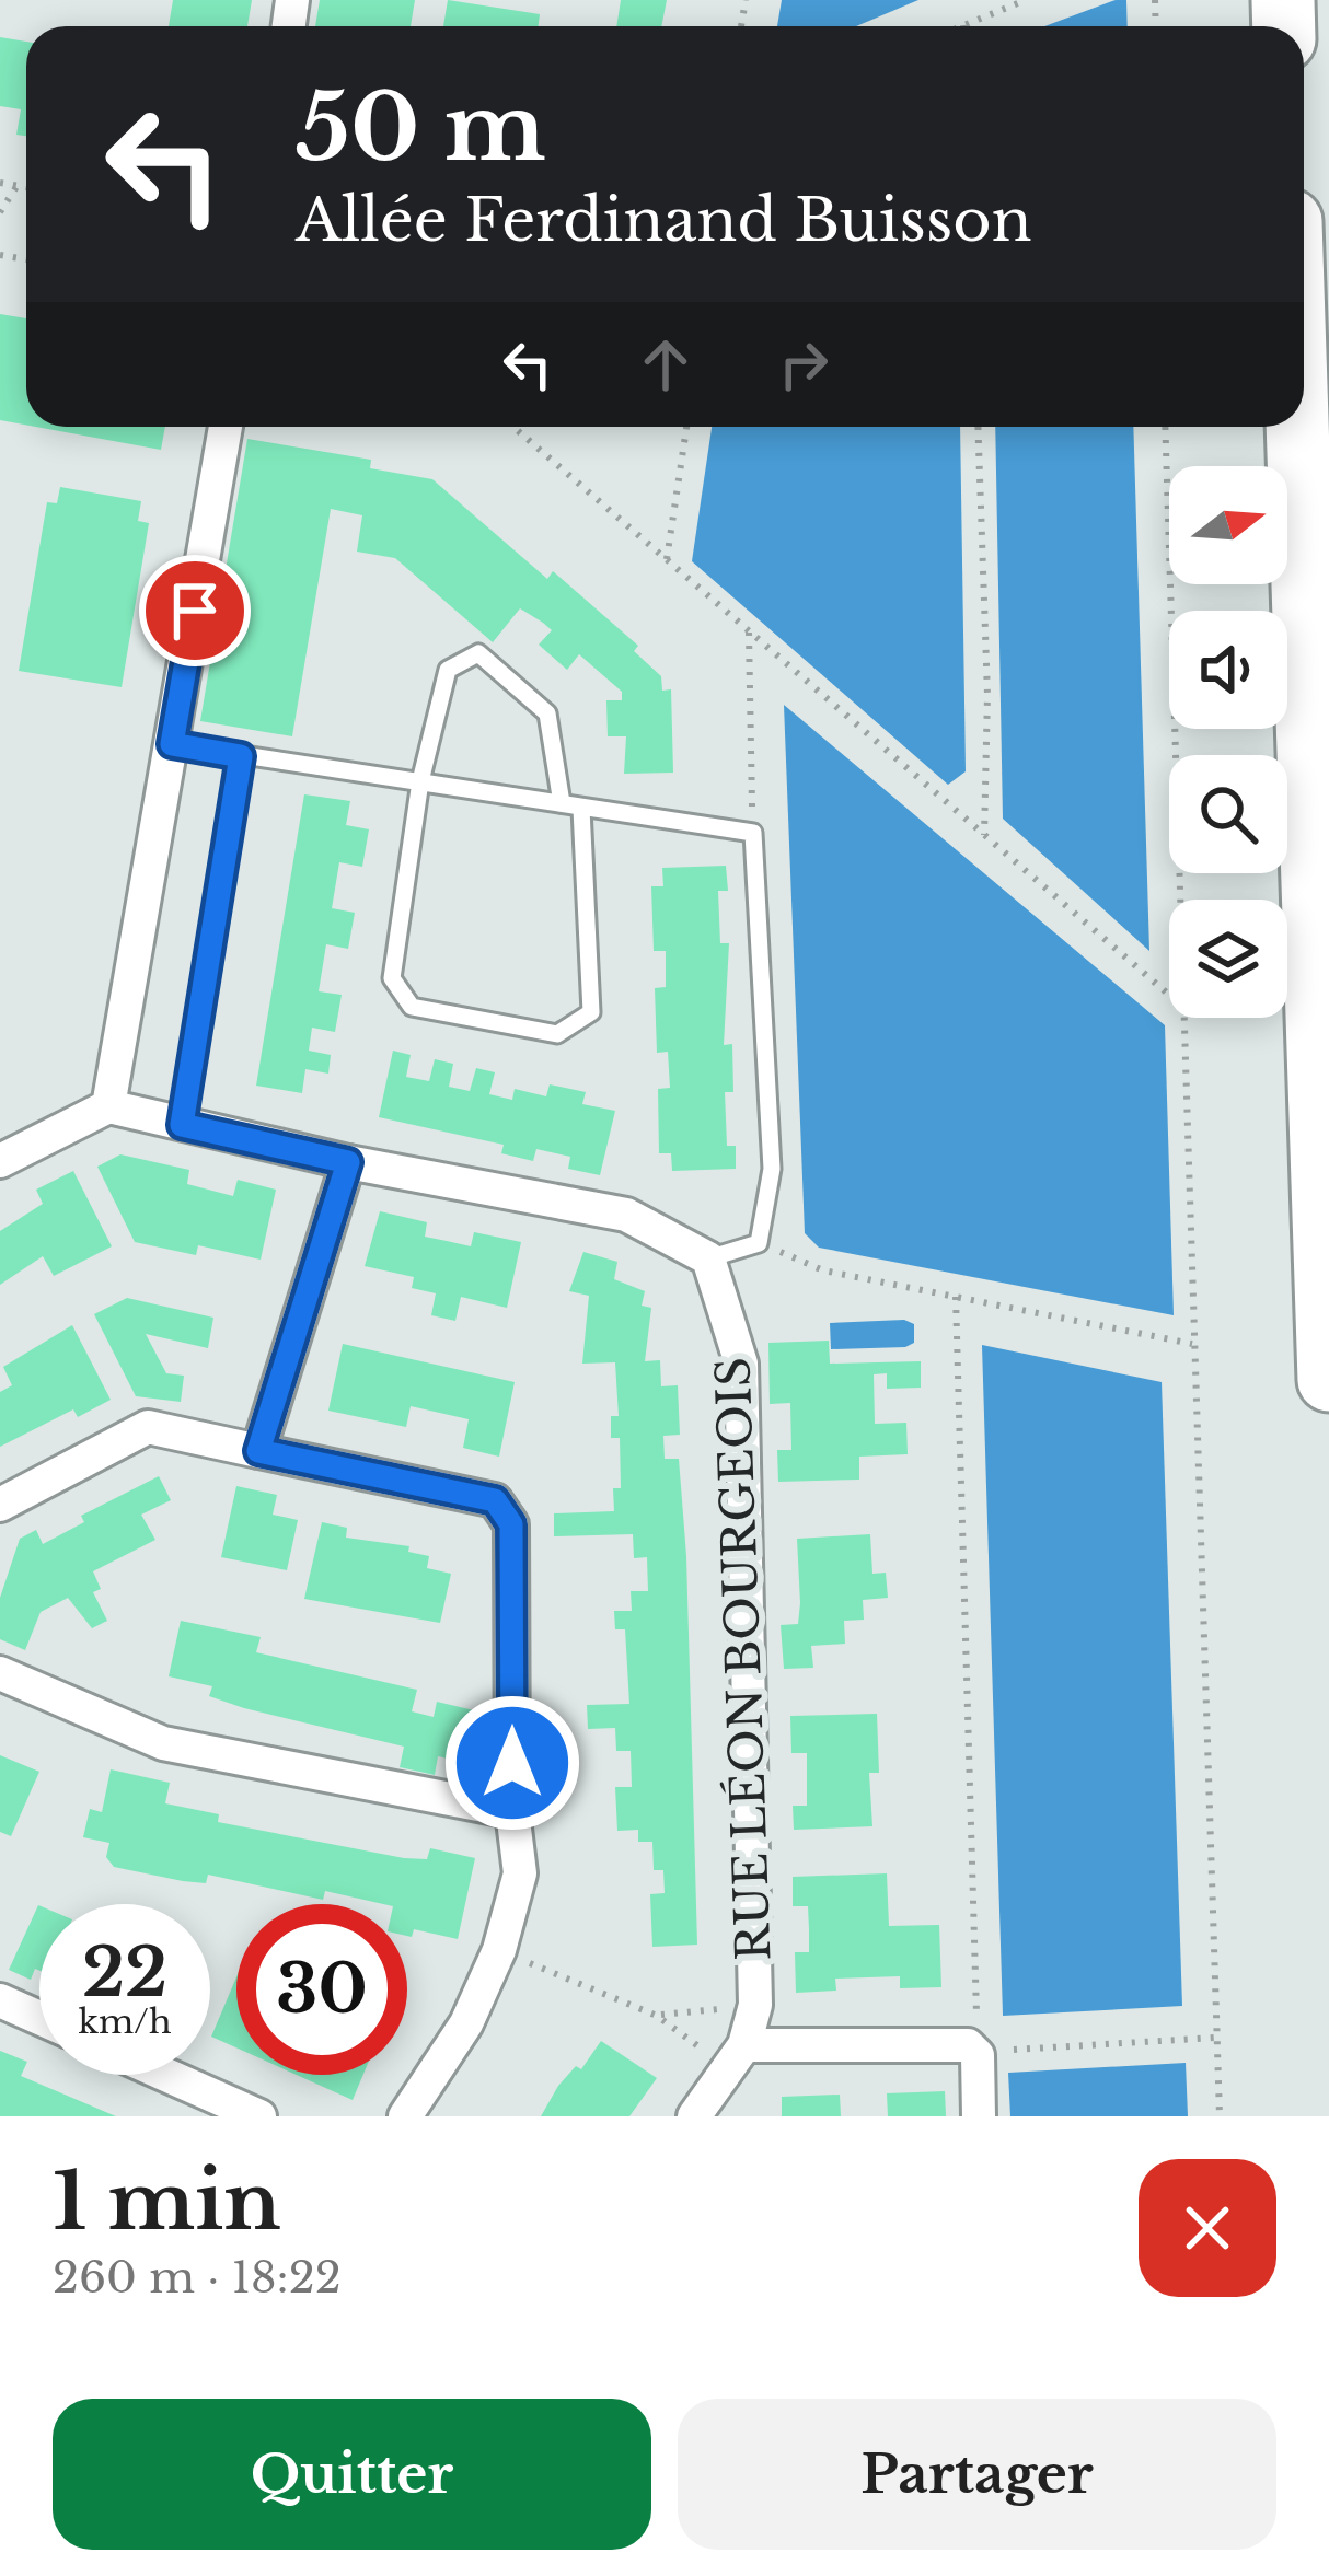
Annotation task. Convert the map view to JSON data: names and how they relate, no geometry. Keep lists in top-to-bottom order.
{
  "streets": {
    "street": ["RUE LÉON BOURGEOIS"]
  },
  "north": "right",
  "page": {
    "turn": ["50 m", "Allée Ferdinand Buisson"],
    "speed": "22 km/h",
    "limit": "30",
    "heading": ["1 min", "260 m · 18:22"],
    "buttons": ["Quitter", "Partager"]
  }
}
